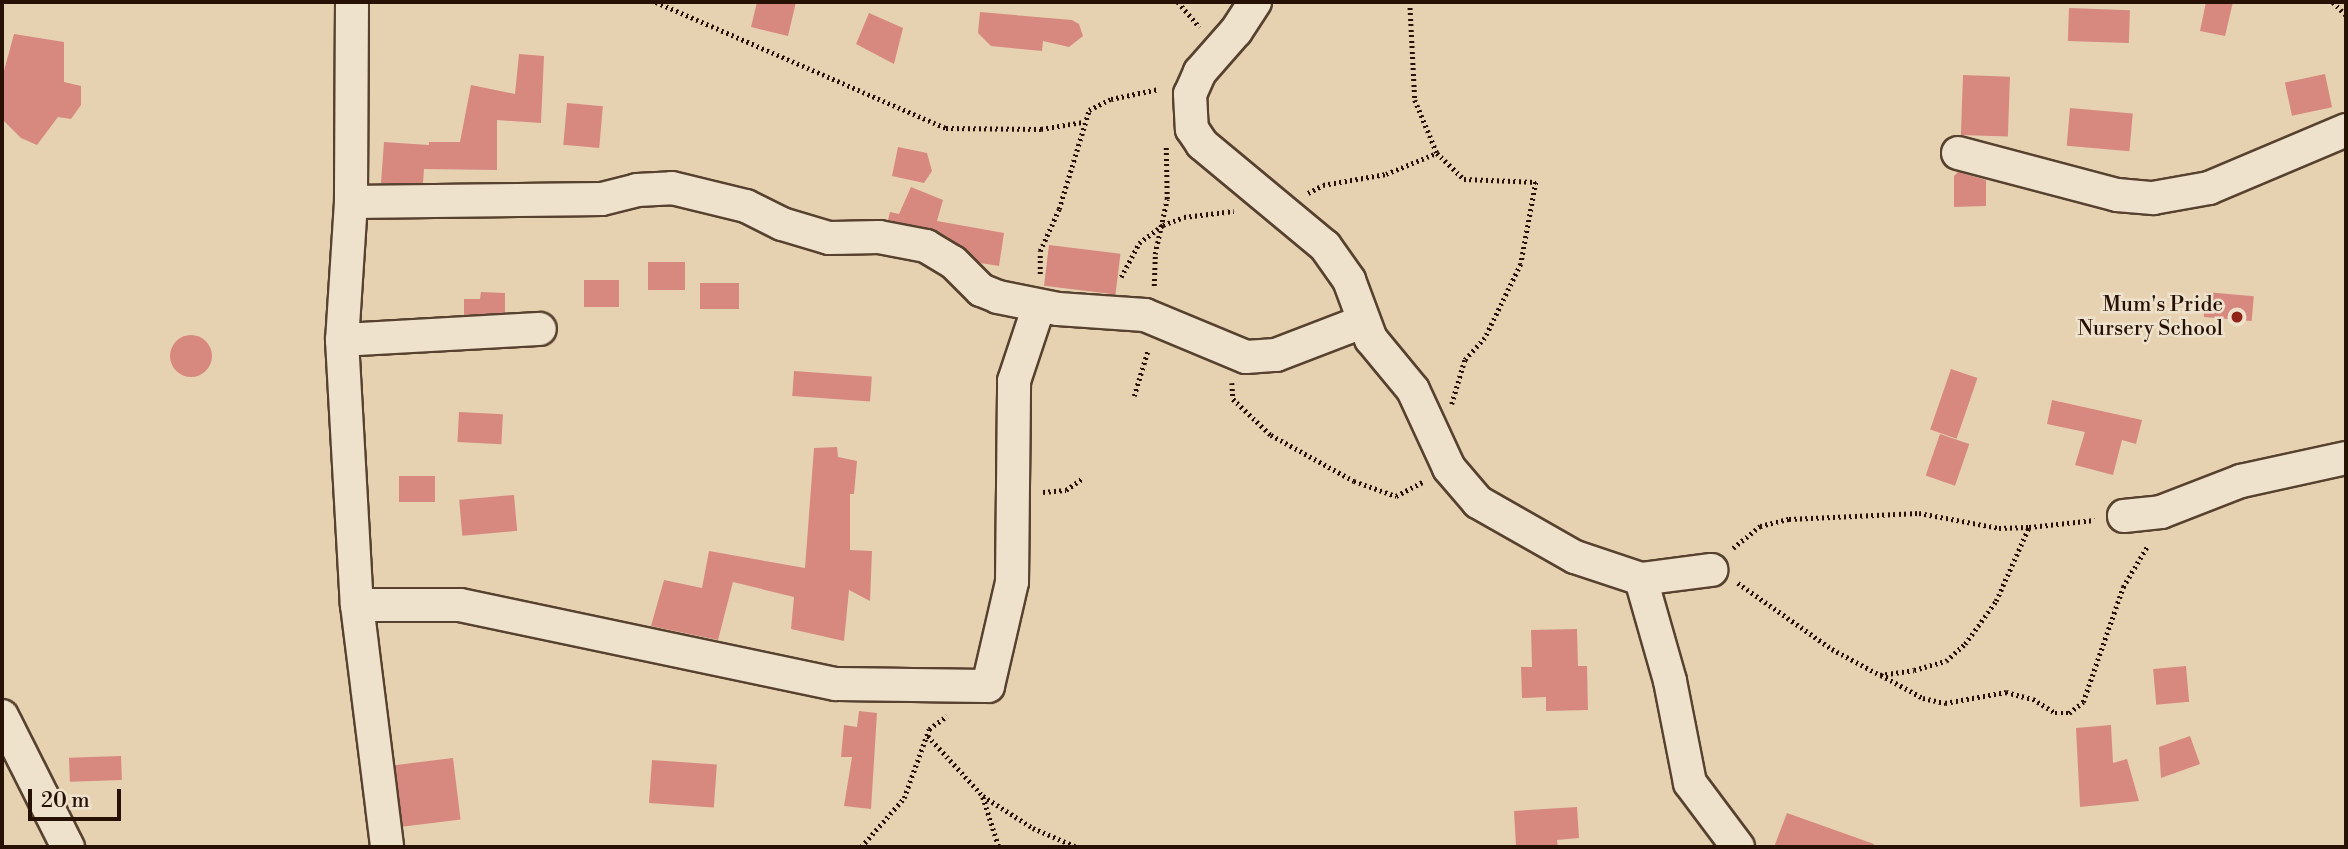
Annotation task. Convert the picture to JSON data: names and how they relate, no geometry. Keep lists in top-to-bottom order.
{
  "places": ["Mum's Pride Nursery School"],
  "scale_bar": "20 m"
}
